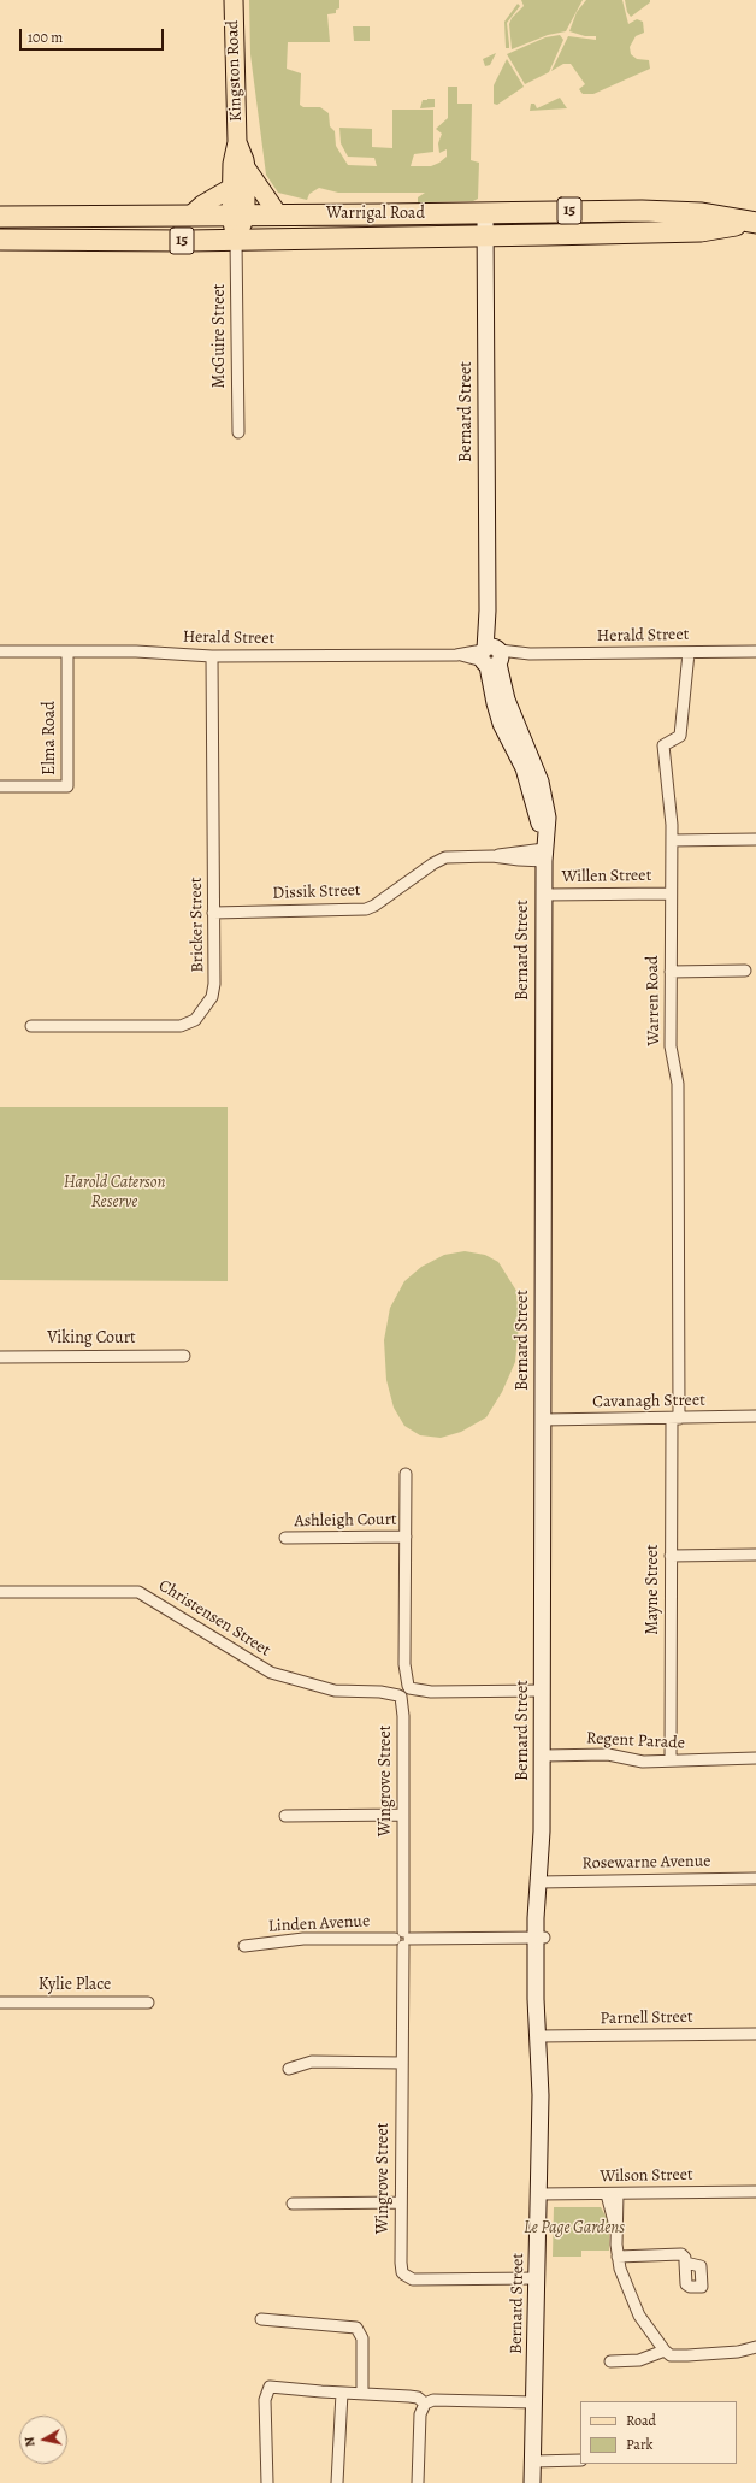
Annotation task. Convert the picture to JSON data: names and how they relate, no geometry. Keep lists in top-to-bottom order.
{
  "streets": {
    "highway": ["15", "Warrigal Road"],
    "main road": ["Kingston Road"],
    "street": [
      "McGuire Street",
      "Bernard Street",
      "Herald Street",
      "Elma Road",
      "Willen Street",
      "Dissik Street",
      "Bricker Street",
      "Warren Road",
      "Viking Court",
      "Cavanagh Street",
      "Ashleigh Court",
      "Mayne Street",
      "Christensen Street",
      "Regent Parade",
      "Wingrove Street",
      "Rosewarne Avenue",
      "Linden Avenue",
      "Kylie Place",
      "Parnell Street",
      "Wilson Street"
    ]
  },
  "crossings": [
    ["Kingston Road", "Warrigal Road"],
    ["Kingston Road", "McGuire Street"],
    ["Warrigal Road", "McGuire Street"],
    ["Warrigal Road", "Bernard Street"],
    ["Bernard Street", "Herald Street"],
    ["Bernard Street", "Willen Street"],
    ["Bernard Street", "Dissik Street"],
    ["Bernard Street", "Cavanagh Street"],
    ["Bernard Street", "Christensen Street"],
    ["Bernard Street", "Regent Parade"],
    ["Bernard Street", "Wingrove Street"],
    ["Bernard Street", "Rosewarne Avenue"],
    ["Bernard Street", "Linden Avenue"],
    ["Bernard Street", "Parnell Street"],
    ["Bernard Street", "Wilson Street"],
    ["Herald Street", "Elma Road"],
    ["Herald Street", "Bricker Street"],
    ["Herald Street", "Warren Road"],
    ["Willen Street", "Warren Road"],
    ["Dissik Street", "Bricker Street"],
    ["Warren Road", "Cavanagh Street"],
    ["Warren Road", "Mayne Street"],
    ["Cavanagh Street", "Mayne Street"],
    ["Ashleigh Court", "Wingrove Street"],
    ["Mayne Street", "Regent Parade"],
    ["Christensen Street", "Wingrove Street"],
    ["Wingrove Street", "Linden Avenue"]
  ],
  "parks": ["Harold Caterson Reserve", "Le Page Gardens"],
  "legend": ["Road", "Park"],
  "scale_bar": "100 m",
  "north": "left"
}
